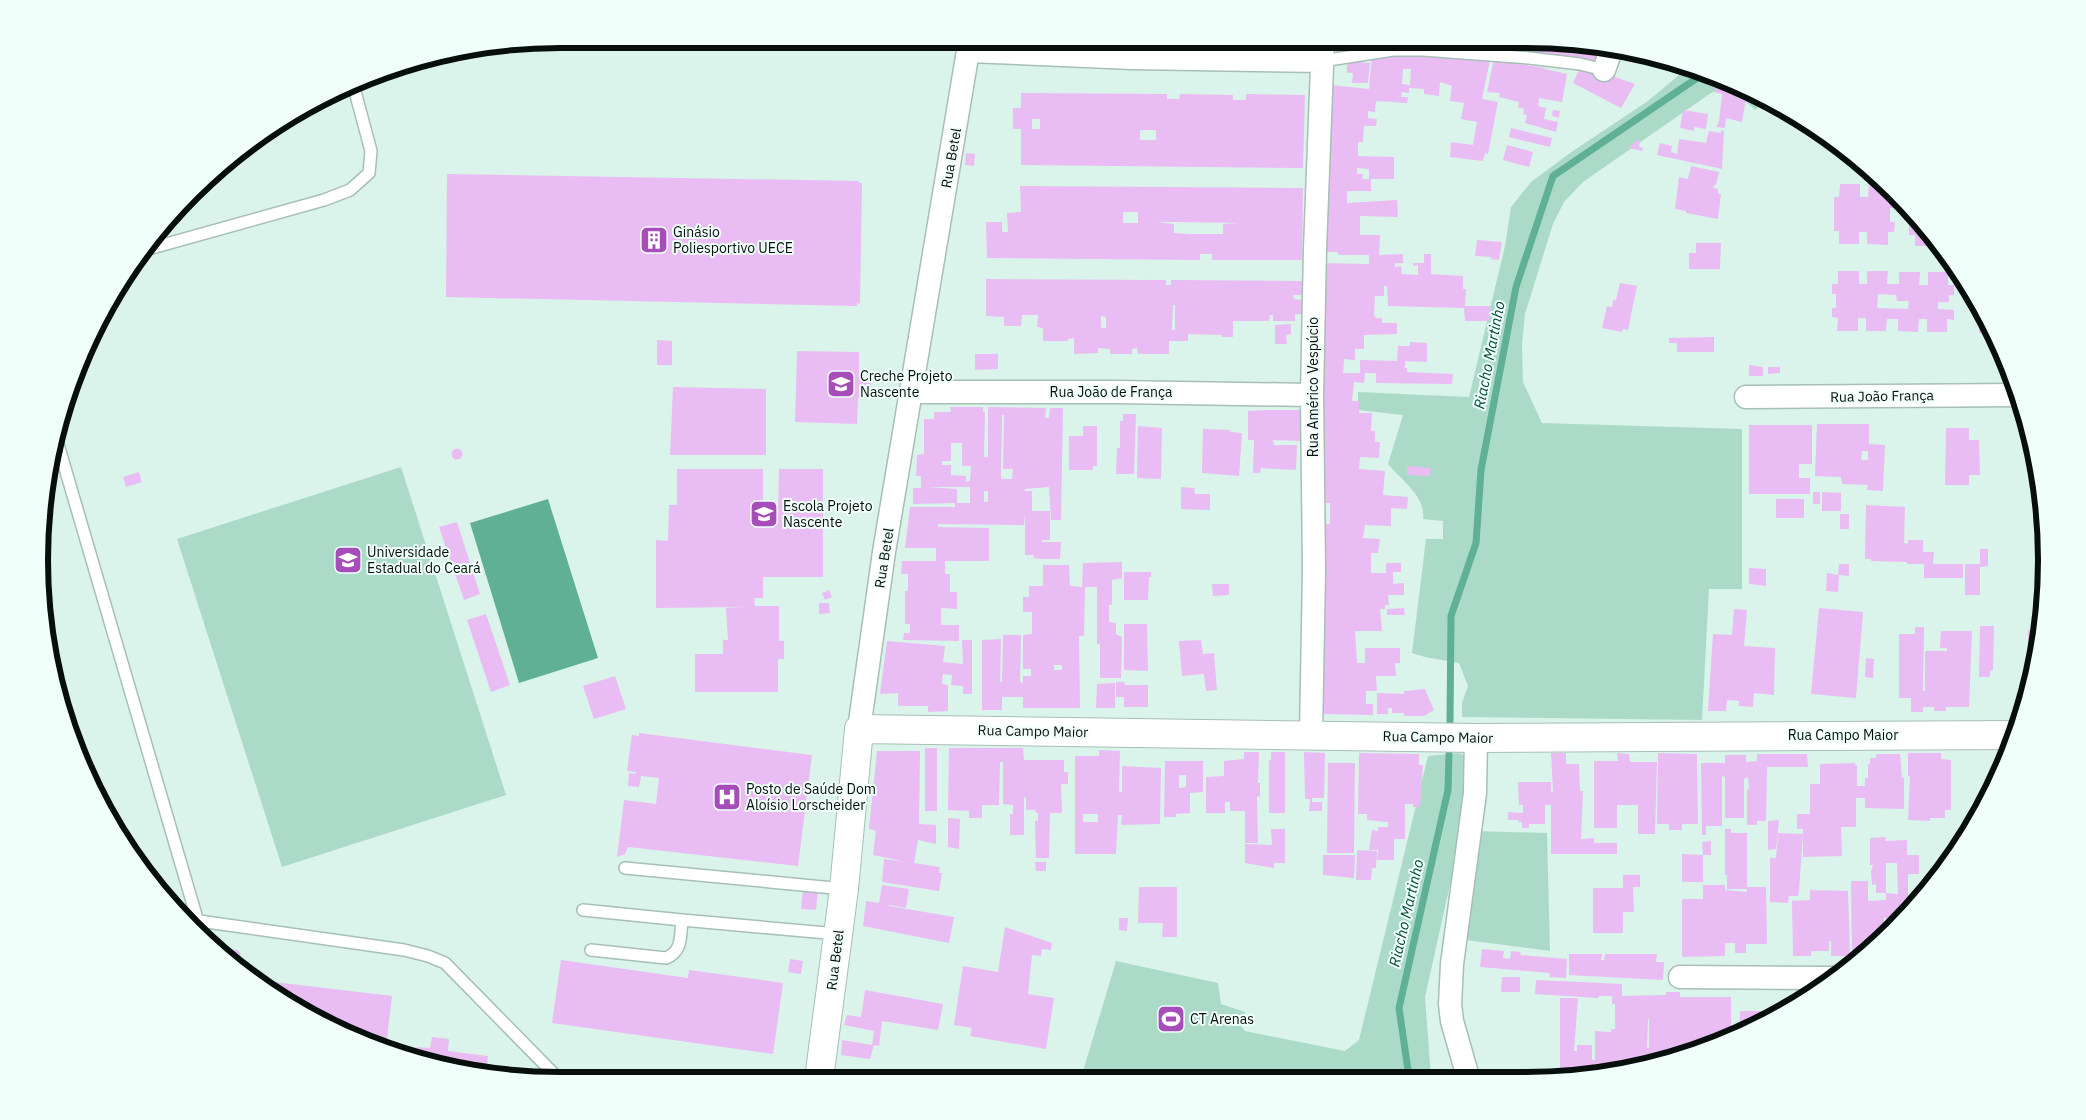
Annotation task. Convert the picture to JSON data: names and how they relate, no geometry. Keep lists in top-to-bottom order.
{
  "streets": {
    "street": [
      "Rua Betel",
      "Rua Américo Vespúcio",
      "Rua João de França",
      "Rua João França",
      "Rua Campo Maior"
    ]
  },
  "crossings": [
    ["Rua Betel", "Rua João de França"],
    ["Rua Betel", "Rua Campo Maior"],
    ["Rua Américo Vespúcio", "Rua João de França"],
    ["Rua Américo Vespúcio", "Rua Campo Maior"]
  ],
  "water": ["Riacho Martinho"],
  "places": {
    "building": ["Ginásio Poliesportivo UECE"],
    "school or university": ["Creche Projeto Nascente", "Escola Projeto Nascente", "Universidade Estadual do Ceará"],
    "hospital": ["Posto de Saúde Dom Aloísio Lorscheider"],
    "sports": ["CT Arenas"]
  }
}
